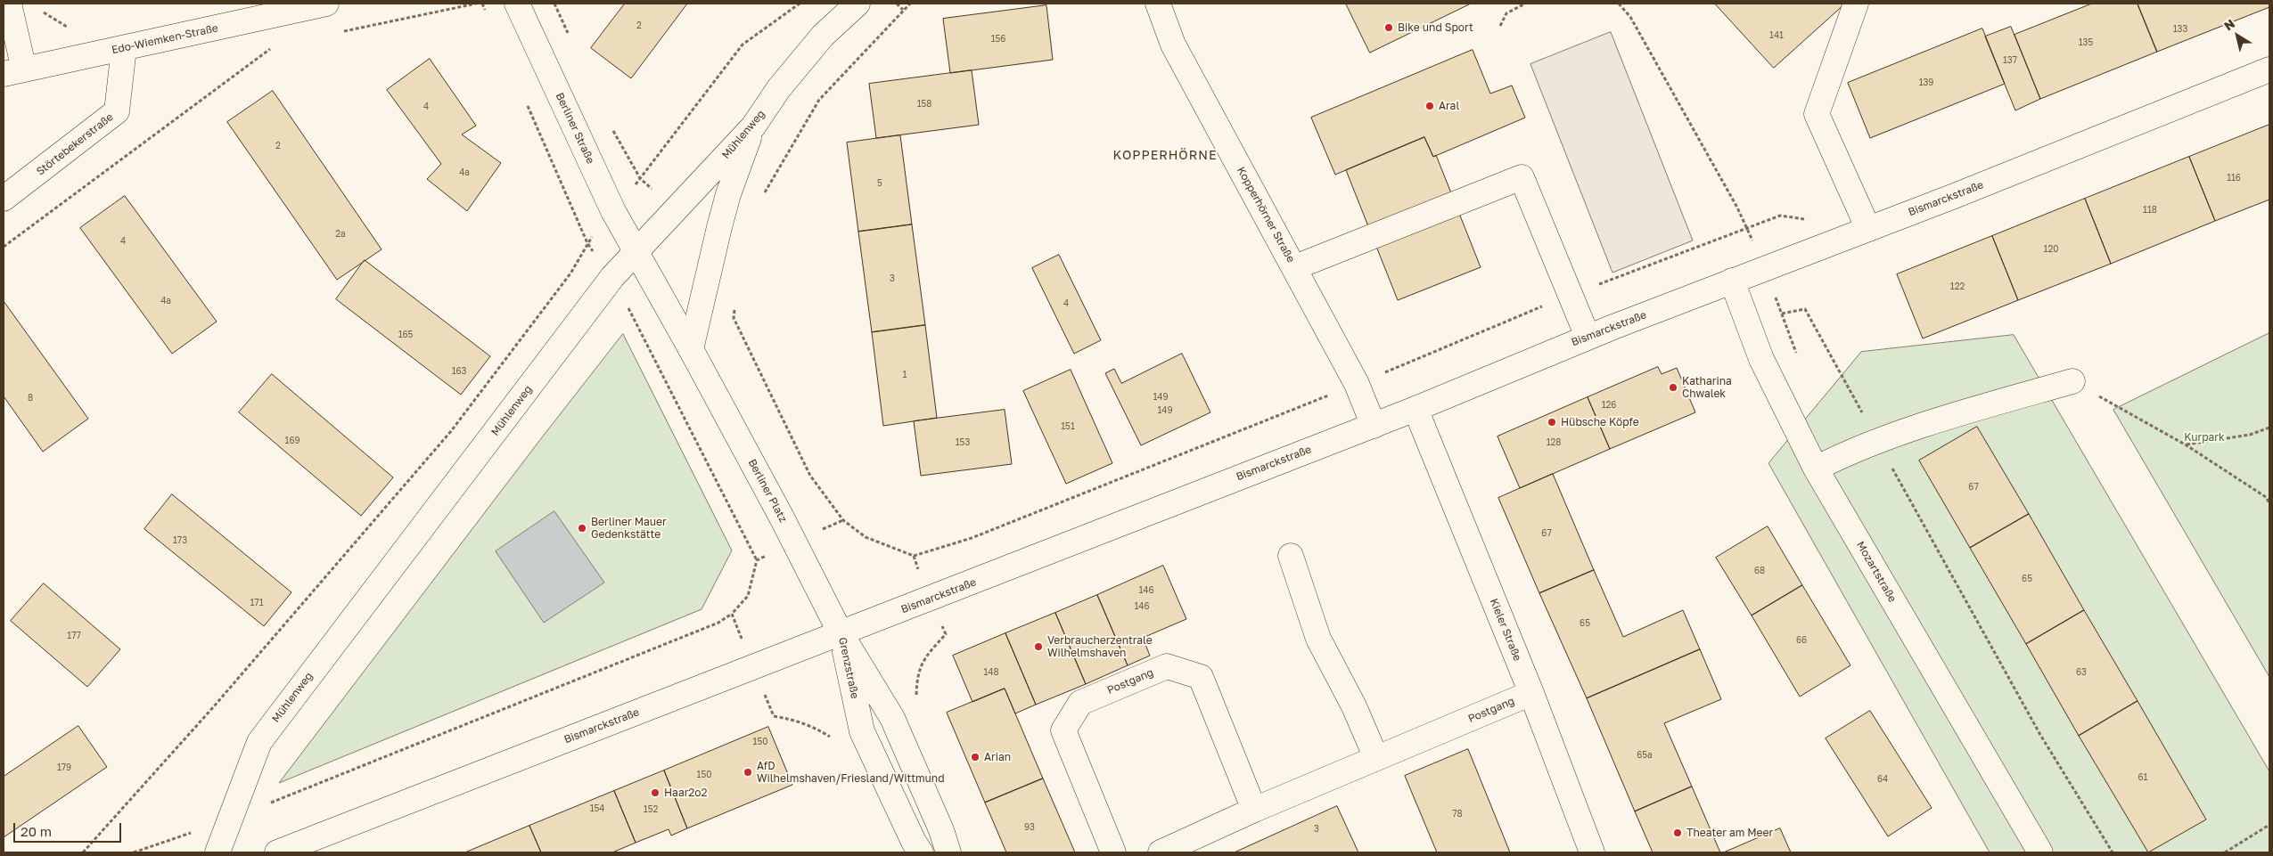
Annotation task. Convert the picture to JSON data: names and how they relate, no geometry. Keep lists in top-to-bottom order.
{
  "streets": {
    "street": [
      "Edo-Wiemken-Straße",
      "Berliner Straße",
      "Mühlenweg",
      "Störtebekerstraße",
      "Bismarckstraße",
      "Kopperhörner Straße",
      "Berliner Platz",
      "Mozartstraße",
      "Kieler Straße",
      "Grenzstraße",
      "Postgang"
    ]
  },
  "crossings": [
    ["Edo-Wiemken-Straße", "Störtebekerstraße"],
    ["Berliner Straße", "Mühlenweg"],
    ["Berliner Straße", "Berliner Platz"],
    ["Mühlenweg", "Berliner Platz"],
    ["Bismarckstraße", "Kopperhörner Straße"],
    ["Bismarckstraße", "Berliner Platz"],
    ["Bismarckstraße", "Mozartstraße"],
    ["Bismarckstraße", "Kieler Straße"],
    ["Bismarckstraße", "Grenzstraße"],
    ["Berliner Platz", "Grenzstraße"],
    ["Kieler Straße", "Postgang"]
  ],
  "districts": ["KOPPERHÖRNE"],
  "parks": ["Kurpark"],
  "places": [
    "Bike und Sport",
    "Aral",
    "Katharina Chwalek",
    "Hübsche Köpfe",
    "Berliner Mauer Gedenkstätte",
    "Verbraucherzentrale Wilhelmshaven",
    "Arian",
    "AfD Wilhelmshaven/Friesland/Wittmund",
    "Haar2o2",
    "Theater am Meer"
  ],
  "house_numbers": [
    "2",
    "133",
    "141",
    "156",
    "135",
    "137",
    "139",
    "158",
    "4",
    "2",
    "4a",
    "116",
    "5",
    "118",
    "2a",
    "4",
    "120",
    "3",
    "122",
    "4a",
    "4",
    "165",
    "163",
    "1",
    "149",
    "8",
    "126",
    "149",
    "151",
    "169",
    "153",
    "128",
    "67",
    "67",
    "173",
    "68",
    "65",
    "146",
    "171",
    "146",
    "65",
    "177",
    "66",
    "148",
    "63",
    "150",
    "65a",
    "179",
    "150",
    "61",
    "64",
    "154",
    "152",
    "78",
    "93",
    "3"
  ],
  "scale_bar": "20 m",
  "north": "top left"
}
